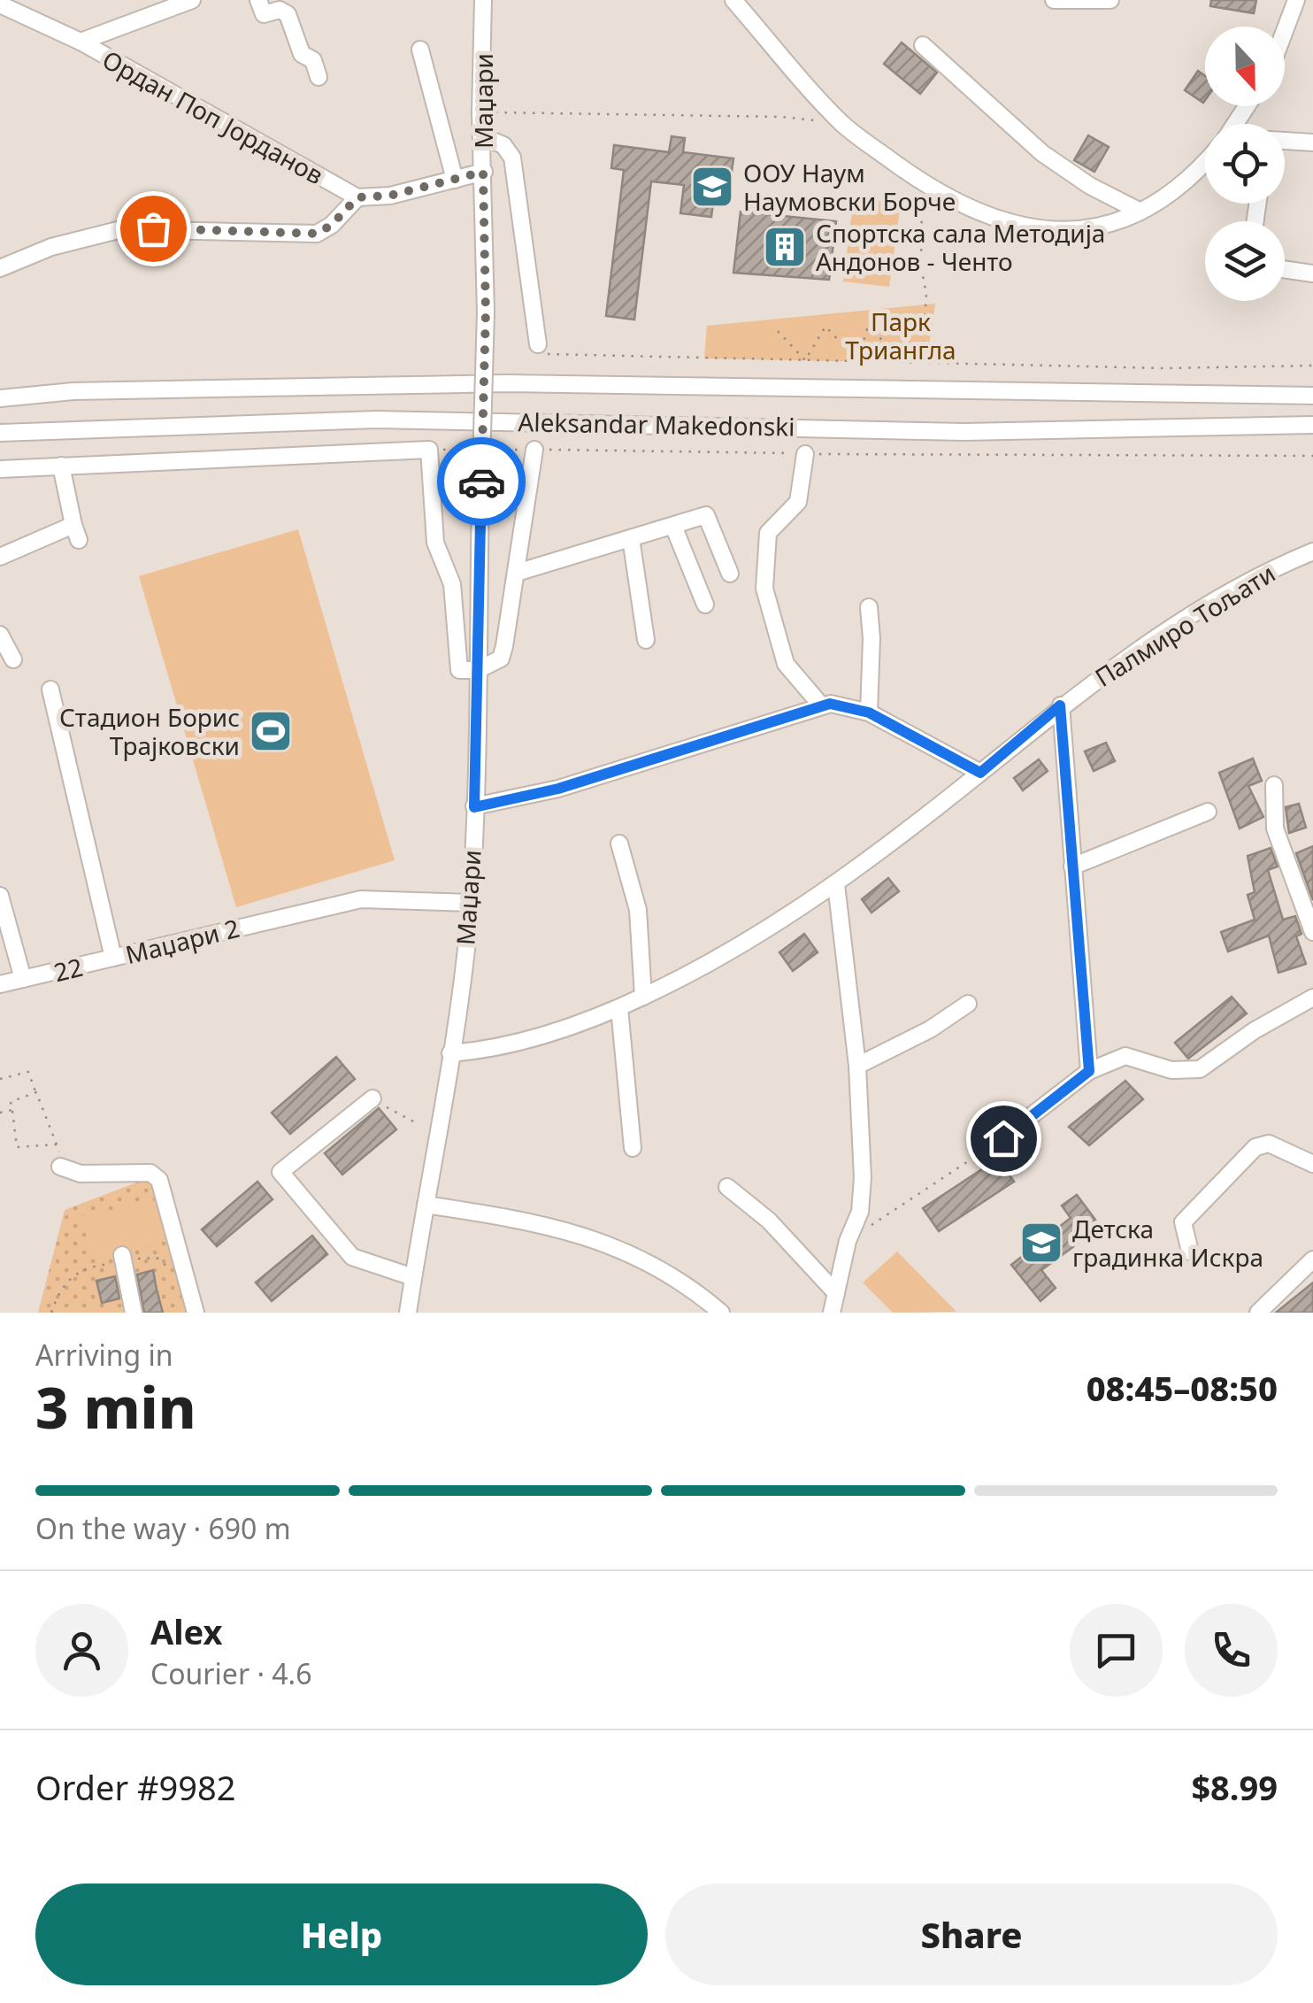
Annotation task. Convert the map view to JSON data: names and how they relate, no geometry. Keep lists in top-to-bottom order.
{
  "streets": {
    "street": [
      "Маџари",
      "Ордан Поп Јорданов",
      "Aleksandar Makedonski",
      "Палмиро Тољати",
      "Маџари 2",
      "22"
    ]
  },
  "crossings": [
    ["Маџари", "Палмиро Тољати"],
    ["Маџари", "Маџари 2"],
    ["Маџари 2", "22"]
  ],
  "parks": ["Парк Триангла"],
  "places": {
    "school or university": ["ООУ Наум Наумовски Борче", "Детска градинка Искра"],
    "building": ["Спортска сала Методија Андонов - Ченто"],
    "sports": ["Стадион Борис Трајковски"]
  },
  "north": "bottom",
  "page": {
    "heading": ["3 min", "Arriving in", "08:45–08:50"],
    "panel": [
      "Alex",
      "Courier · 4.6",
      "Order #9982",
      "$8.99"
    ],
    "bar": "On the way · 690 m",
    "buttons": ["Help", "Share"]
  }
}
